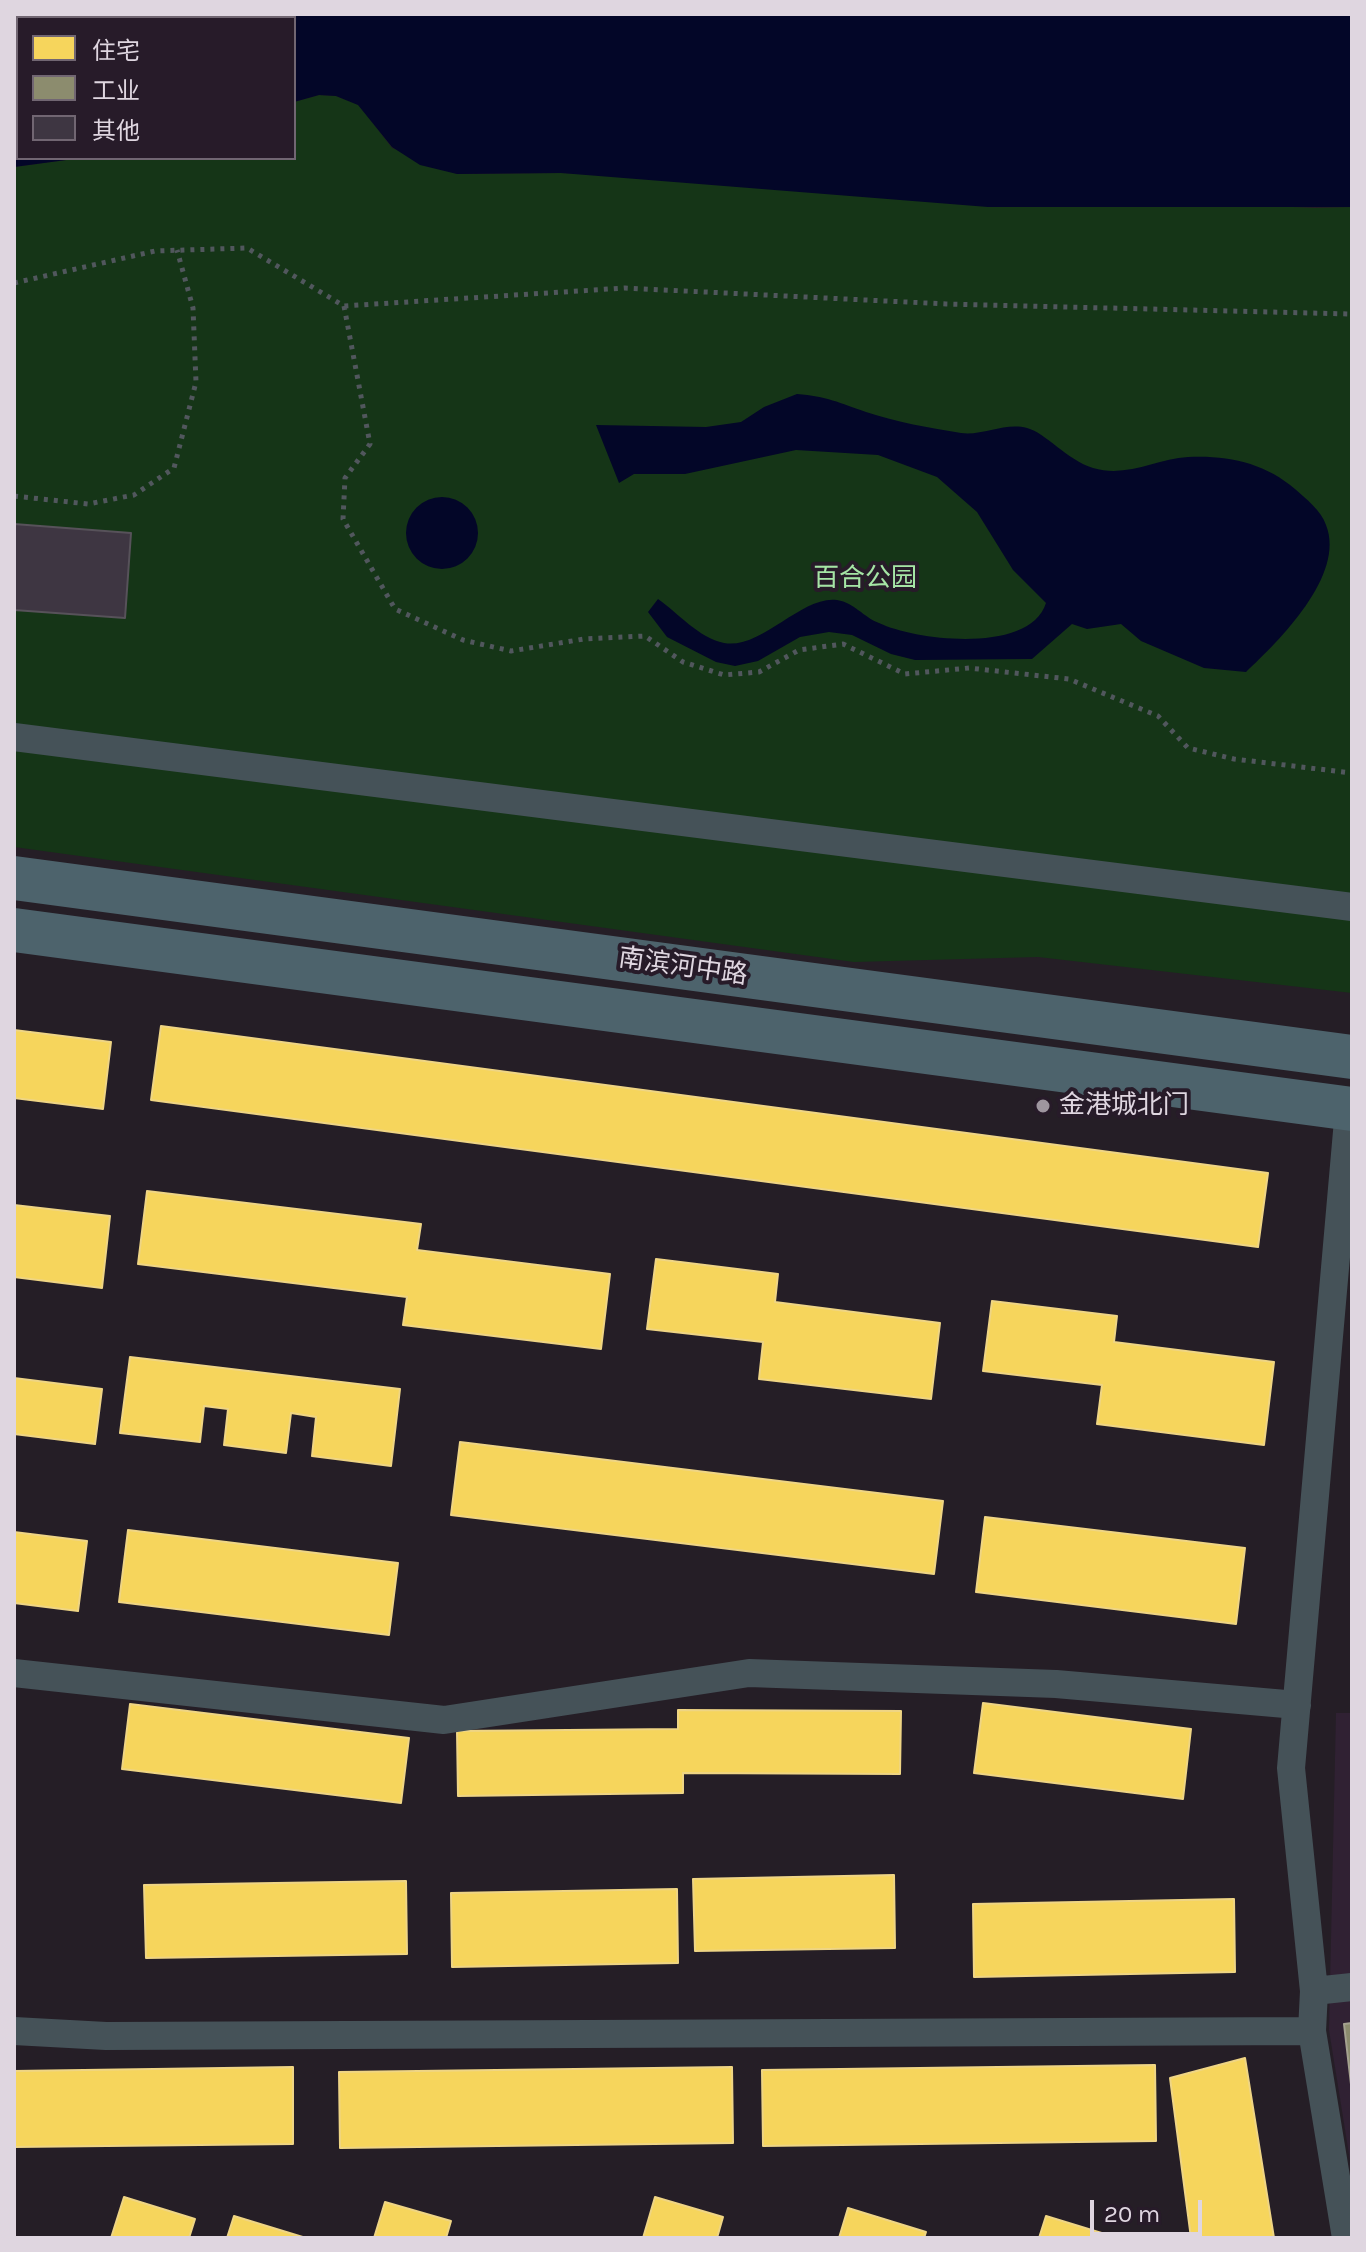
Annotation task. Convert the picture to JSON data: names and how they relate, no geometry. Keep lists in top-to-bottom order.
{
  "streets": {
    "highway": ["南滨河中路"]
  },
  "parks": ["百合公园"],
  "places": ["金港城北门"],
  "legend": ["住宅", "工业", "其他"],
  "scale_bar": "20 m"
}
